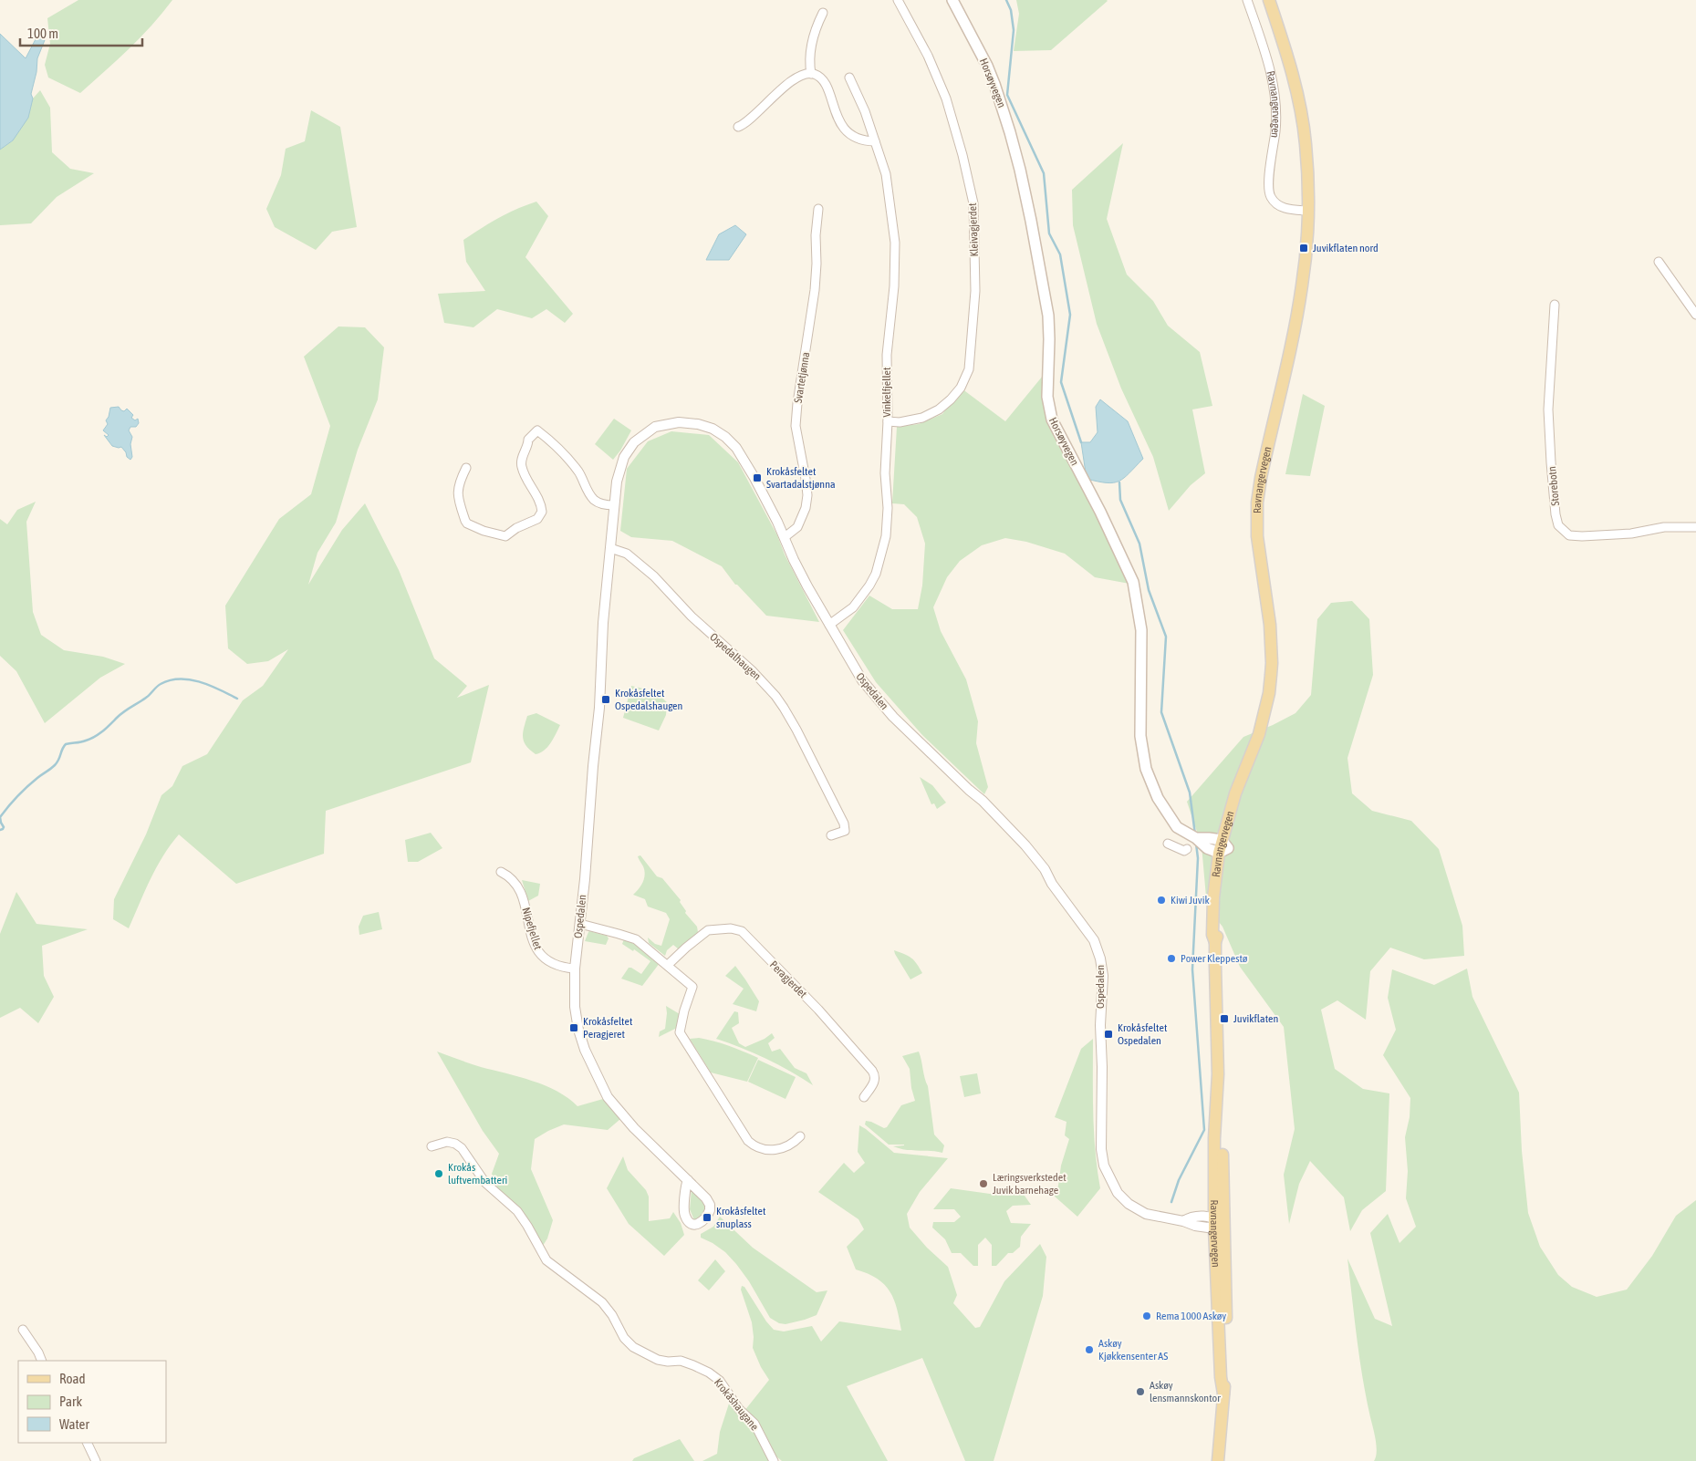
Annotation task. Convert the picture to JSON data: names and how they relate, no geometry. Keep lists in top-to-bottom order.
{
  "streets": {
    "main road": ["Horsøyvegen", "Ravnangervegen"],
    "street": [
      "Kleivagjerdet",
      "Svartetjønna",
      "Vinkelfjellet",
      "Storebotn",
      "Ospedalhaugen",
      "Ospedalen",
      "Nipefjellet",
      "Peragjerdet",
      "Krokåshaugane"
    ]
  },
  "crossings": [
    ["Horsøyvegen", "Ravnangervegen"],
    ["Ravnangervegen", "Ospedalen"],
    ["Kleivagjerdet", "Vinkelfjellet"],
    ["Svartetjønna", "Ospedalen"],
    ["Vinkelfjellet", "Ospedalen"],
    ["Ospedalhaugen", "Ospedalen"],
    ["Ospedalen", "Nipefjellet"]
  ],
  "places": {
    "transit": [
      "Juvikflaten nord",
      "Krokåsfeltet Svartadalstjønna",
      "Krokåsfeltet Ospedalshaugen",
      "Juvikflaten",
      "Krokåsfeltet Peragjeret",
      "Krokåsfeltet Ospedalen",
      "Krokåsfeltet snuplass"
    ],
    "other": [
      "Kiwi Juvik",
      "Power Kleppestø",
      "Krokås luftvernbatteri",
      "Læringsverkstedet Juvik barnehage",
      "Rema 1000 Askøy",
      "Askøy Kjøkkensenter AS",
      "Askøy lensmannskontor"
    ]
  },
  "legend": ["Road", "Park", "Water"],
  "scale_bar": "100 m"
}
